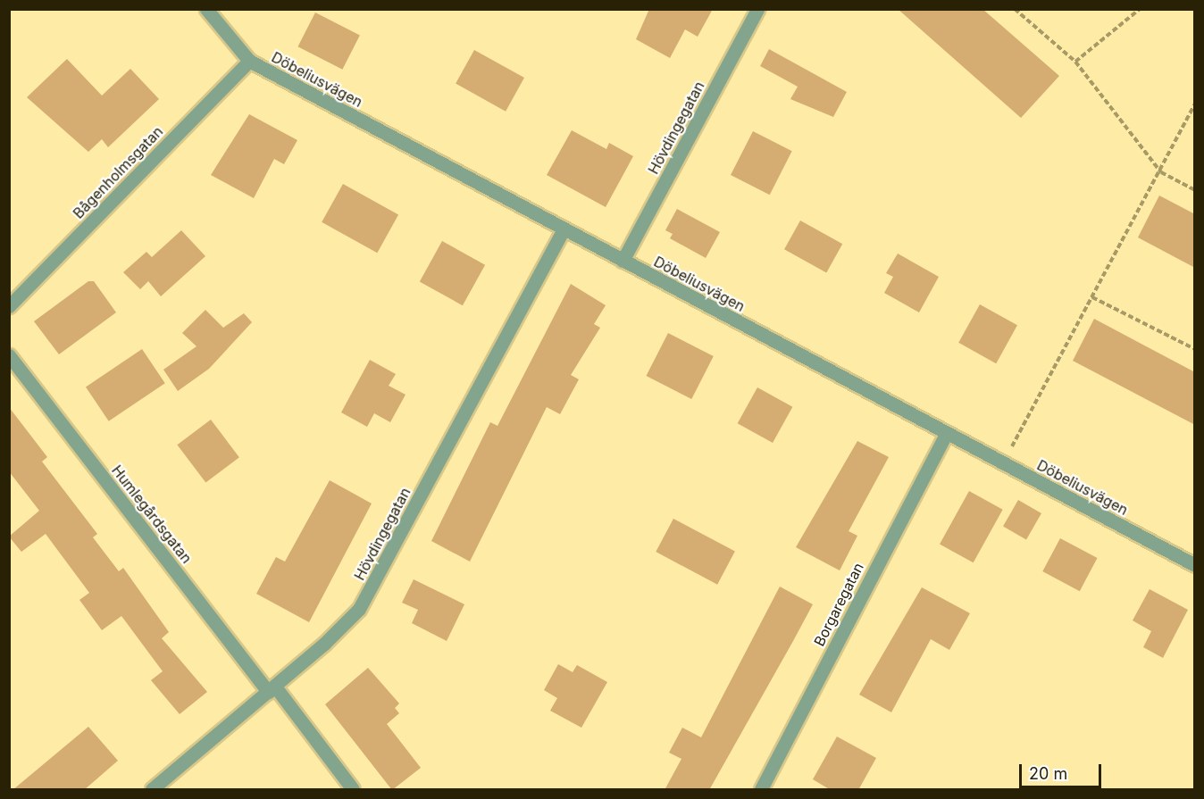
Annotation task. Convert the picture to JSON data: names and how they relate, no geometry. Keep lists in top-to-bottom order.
{
  "streets": {
    "street": [
      "Döbeliusvägen",
      "Hövdingegatan",
      "Bågenholmsgatan",
      "Humlegårdsgatan",
      "Borgaregatan"
    ]
  },
  "crossings": [
    ["Döbeliusvägen", "Hövdingegatan"],
    ["Döbeliusvägen", "Bågenholmsgatan"],
    ["Döbeliusvägen", "Borgaregatan"],
    ["Hövdingegatan", "Humlegårdsgatan"]
  ],
  "scale_bar": "20 m"
}
